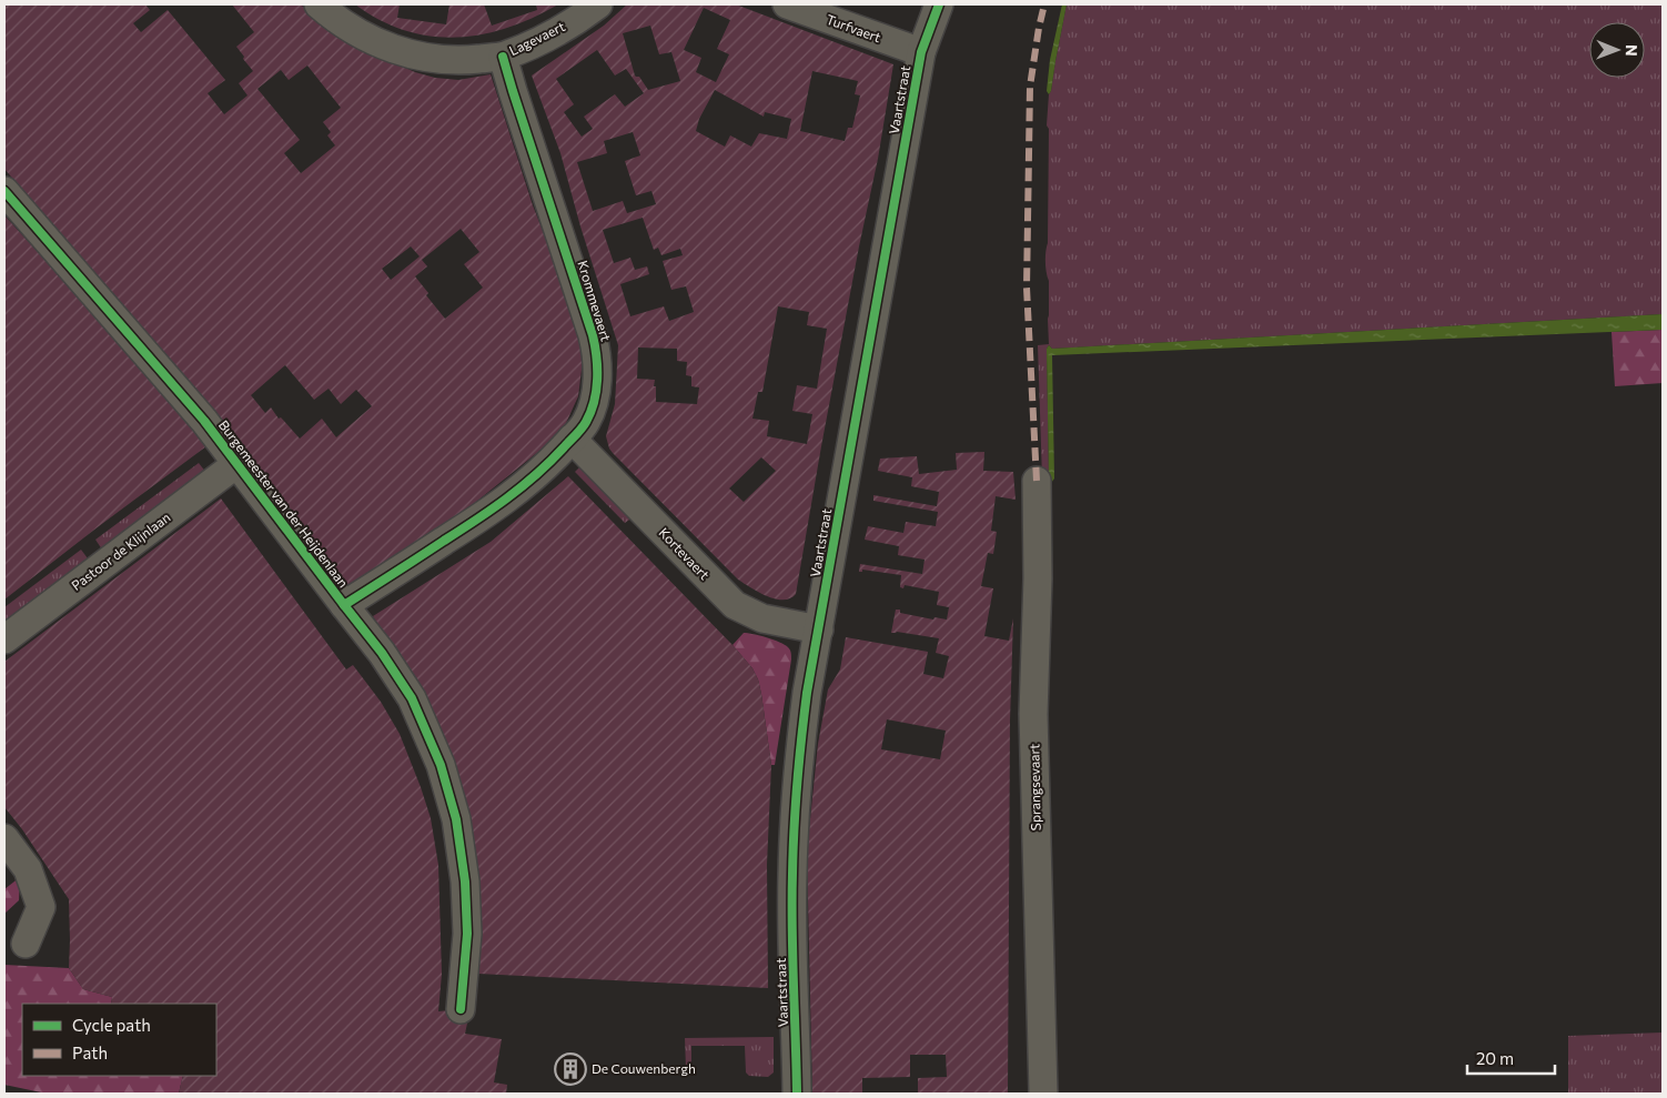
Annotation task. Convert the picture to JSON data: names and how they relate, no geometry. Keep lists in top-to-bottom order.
{
  "streets": {
    "street": [
      "Turfvaert",
      "Lagevaert",
      "Vaartstraat",
      "Krommevaert",
      "Burgemeester van der Heijdenlaan",
      "Pastoor de Klijnlaan",
      "Kortevaert",
      "Sprangsevaart"
    ]
  },
  "crossings": [
    ["Turfvaert", "Vaartstraat"],
    ["Lagevaert", "Krommevaert"],
    ["Vaartstraat", "Kortevaert"],
    ["Krommevaert", "Burgemeester van der Heijdenlaan"],
    ["Krommevaert", "Kortevaert"],
    ["Burgemeester van der Heijdenlaan", "Pastoor de Klijnlaan"]
  ],
  "places": {
    "building": ["De Couwenbergh"]
  },
  "legend": ["Cycle path", "Path"],
  "scale_bar": "20 m",
  "north": "right"
}
